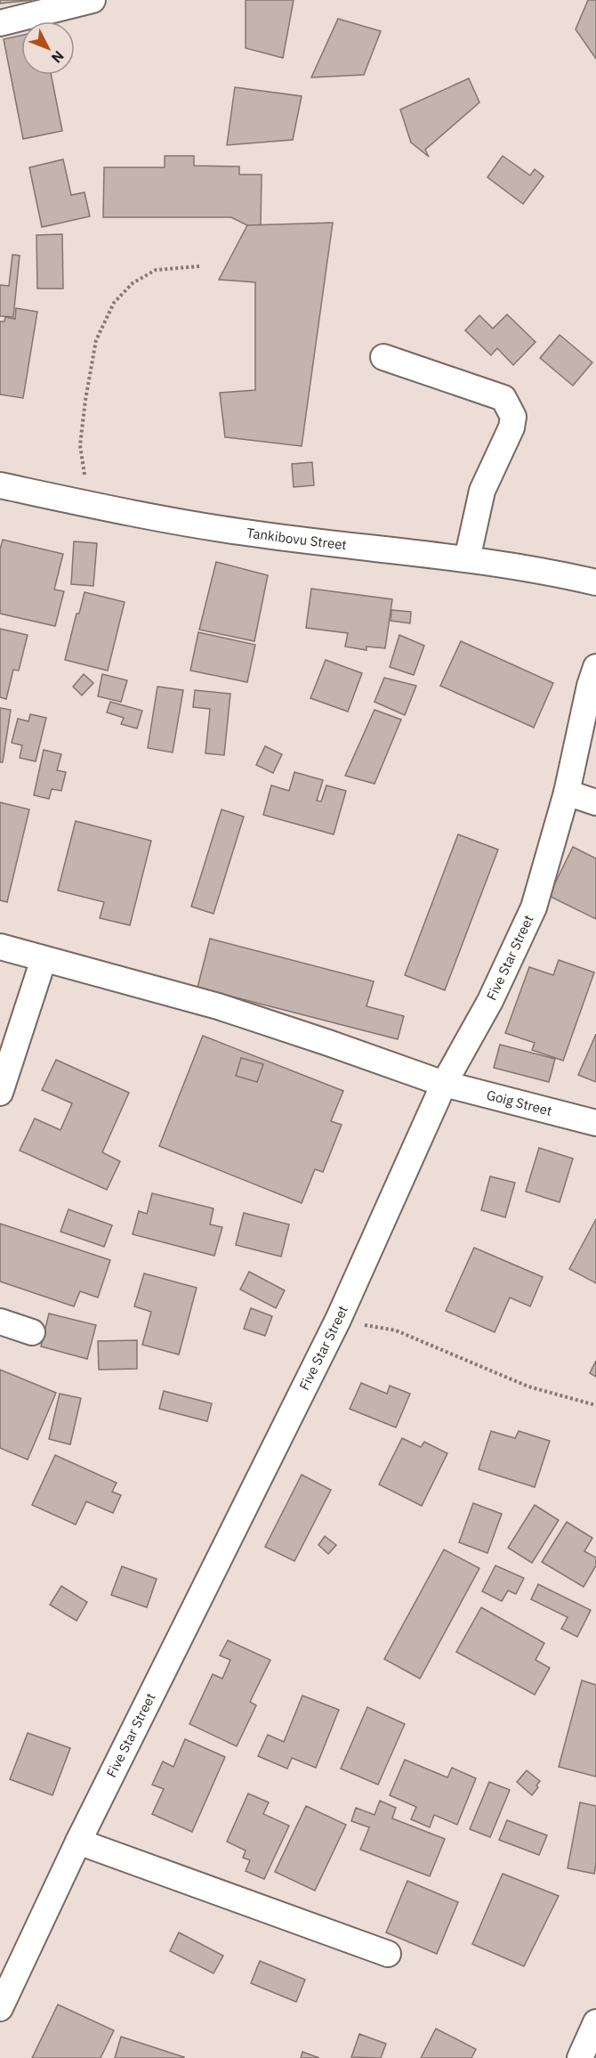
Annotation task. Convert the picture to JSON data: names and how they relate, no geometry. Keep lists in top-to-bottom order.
{
  "streets": {
    "street": ["Tankibovu Street", "Five Star Street", "Goig Street"]
  },
  "crossings": [
    ["Five Star Street", "Goig Street"]
  ],
  "north": "bottom right"
}
